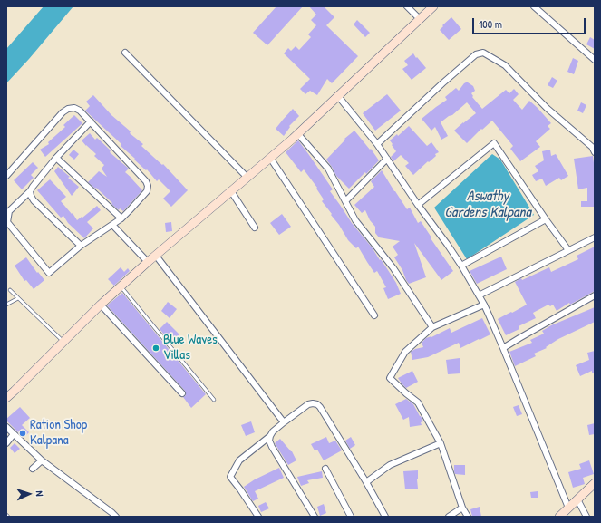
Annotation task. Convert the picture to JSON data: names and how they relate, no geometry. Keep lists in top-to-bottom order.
{
  "water": ["Aswathy Gardens Kalpana"],
  "places": ["Blue Waves Villas", "Ration Shop Kalpana"],
  "scale_bar": "100 m",
  "north": "right"
}
